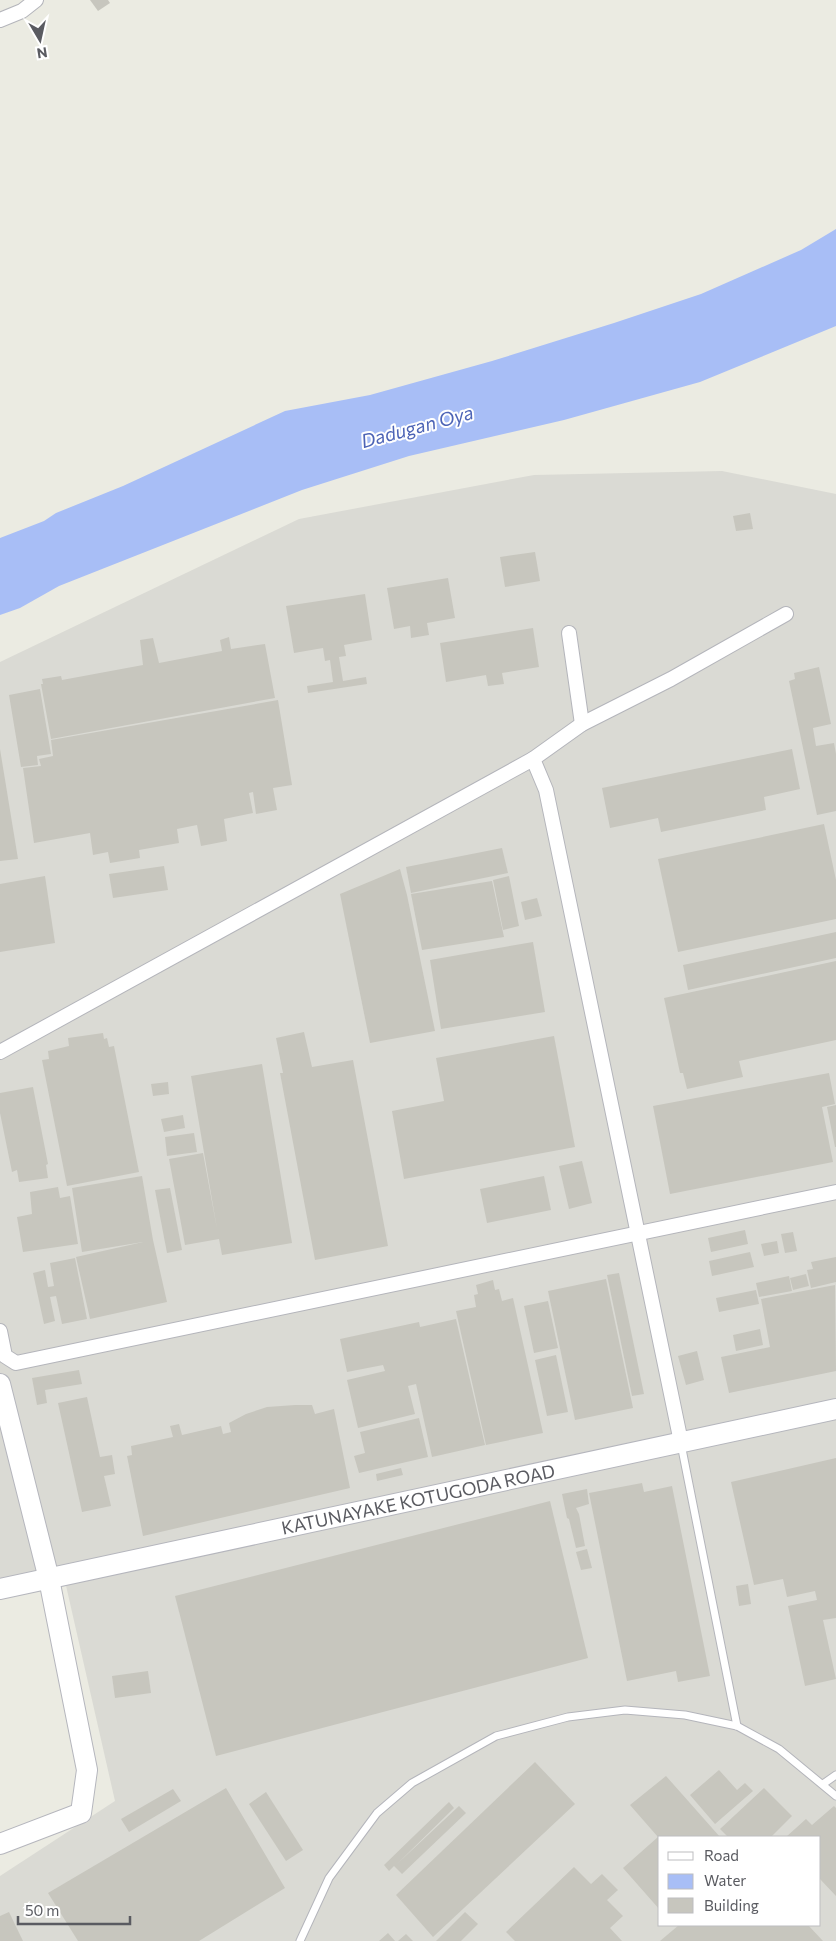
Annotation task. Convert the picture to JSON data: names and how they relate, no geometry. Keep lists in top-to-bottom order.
{
  "streets": {
    "main road": ["KATUNAYAKE KOTUGODA ROAD"]
  },
  "water": ["Dadugan Oya"],
  "legend": ["Road", "Water", "Building"],
  "scale_bar": "50 m",
  "north": "bottom"
}
